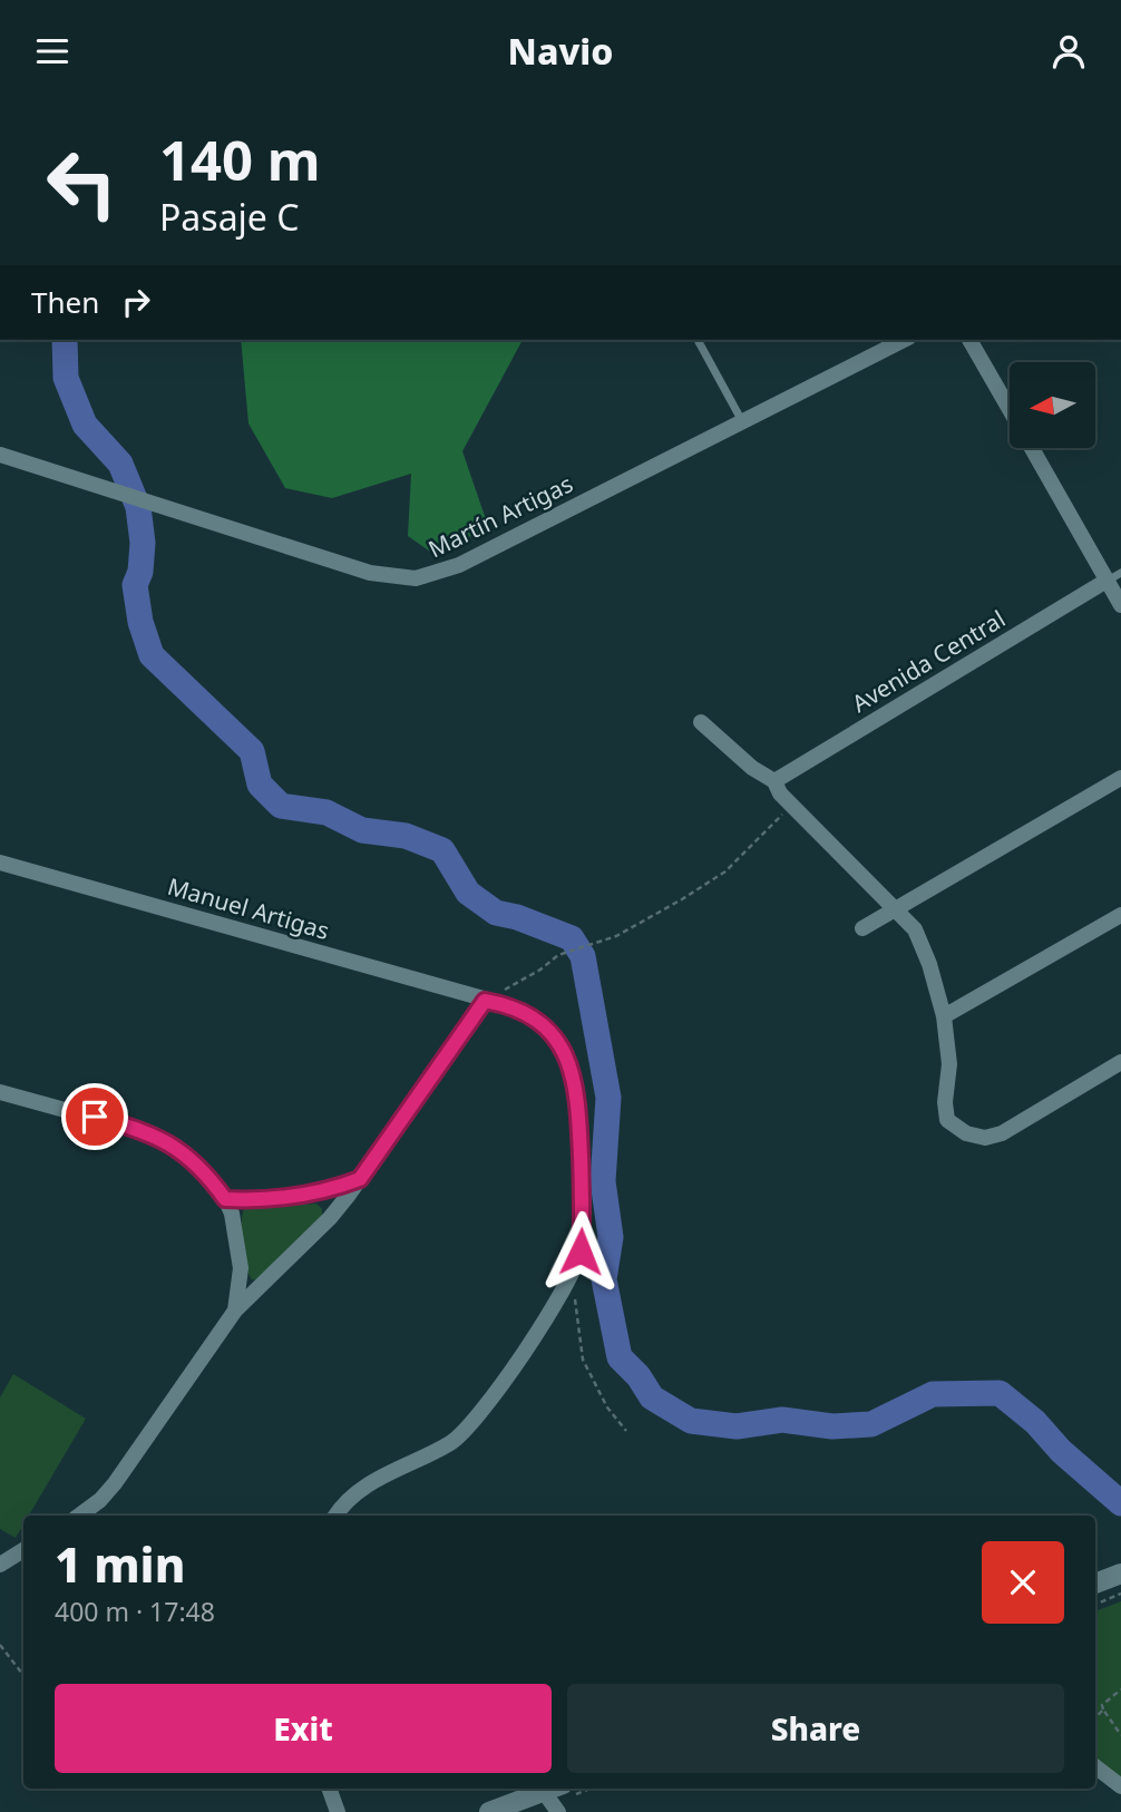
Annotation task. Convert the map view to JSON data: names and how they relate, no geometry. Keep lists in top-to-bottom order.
{
  "streets": {
    "street": ["Martín Artigas", "Avenida Central", "Manuel Artigas"]
  },
  "north": "left",
  "page": {
    "header": "Navio",
    "turn": ["140 m", "Pasaje C"],
    "then": "Then",
    "heading": ["1 min", "400 m · 17:48"],
    "buttons": ["Exit", "Share"]
  }
}
